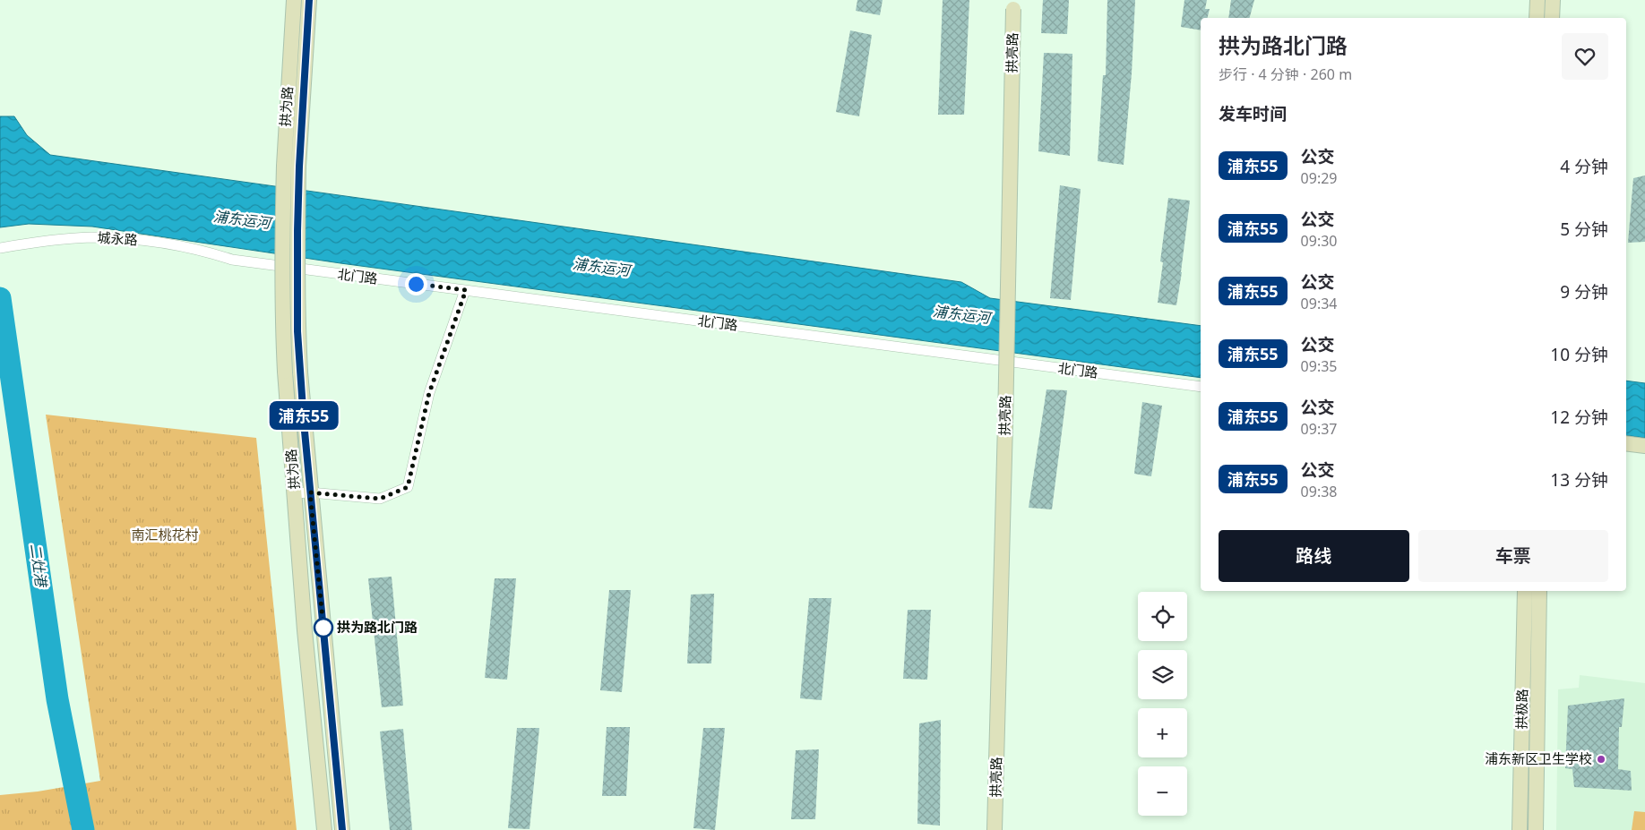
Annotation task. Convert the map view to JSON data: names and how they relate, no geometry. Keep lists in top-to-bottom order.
{
  "streets": {
    "main road": ["拱亮路", "拱为路", "拱极路"],
    "street": ["城永路", "北门路"]
  },
  "crossings": [
    ["城永路", "北门路"]
  ],
  "water": ["浦东运河", "二灶港"],
  "parks": ["南汇桃花村"],
  "places": ["拱为路北门路", "浦东新区卫生学校"],
  "lines": ["bus line 浦东55"],
  "page": {
    "on_map": "浦东55",
    "heading": [
      ["拱为路北门路", "步行 · 4 分钟 · 260 m"],
      "发车时间"
    ],
    "list": [
      {
        "mark": "浦东55",
        "name": "公交",
        "note": "09:29",
        "value": "4 分钟"
      },
      {
        "mark": "浦东55",
        "name": "公交",
        "note": "09:30",
        "value": "5 分钟"
      },
      {
        "mark": "浦东55",
        "name": "公交",
        "note": "09:34",
        "value": "9 分钟"
      },
      {
        "mark": "浦东55",
        "name": "公交",
        "note": "09:35",
        "value": "10 分钟"
      },
      {
        "mark": "浦东55",
        "name": "公交",
        "note": "09:37",
        "value": "12 分钟"
      },
      {
        "mark": "浦东55",
        "name": "公交",
        "note": "09:38",
        "value": "13 分钟"
      }
    ],
    "buttons": ["路线", "车票"],
    "map_buttons": ["+", "−"]
  }
}
